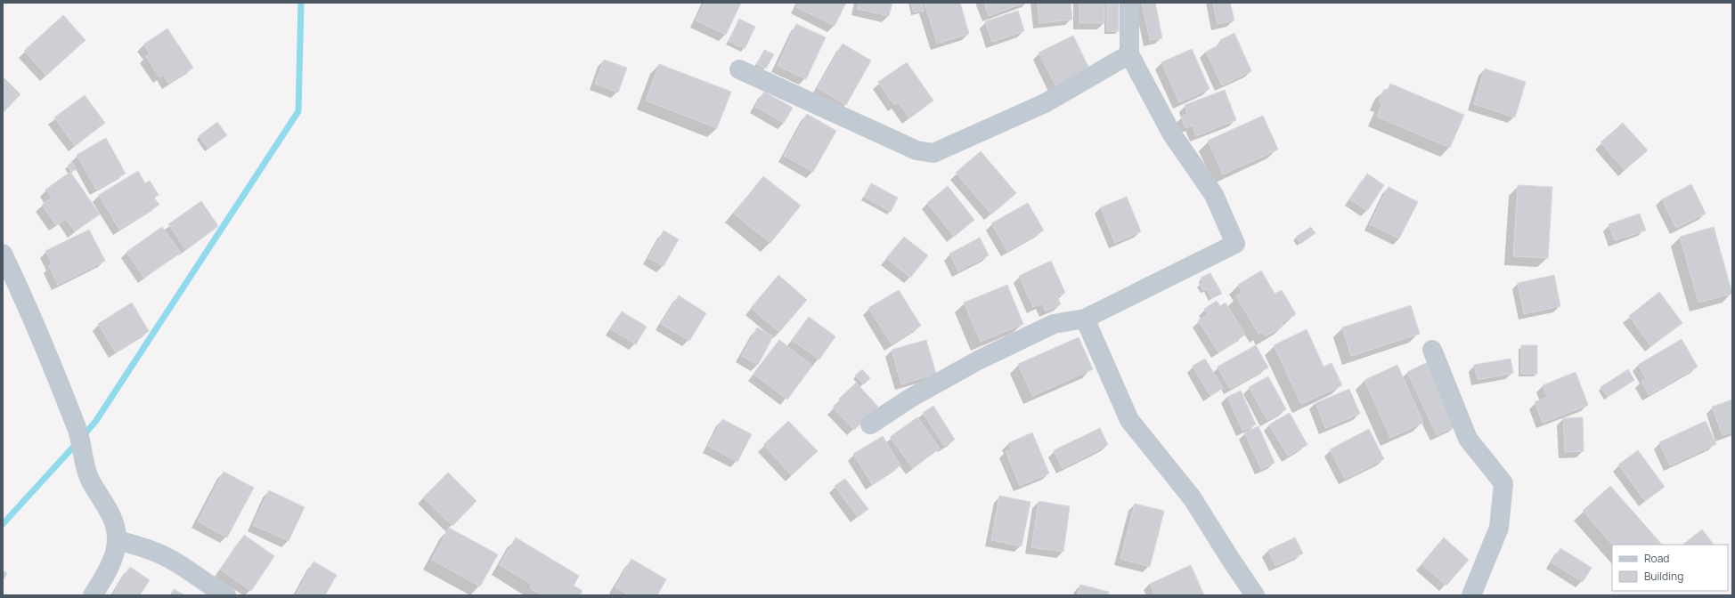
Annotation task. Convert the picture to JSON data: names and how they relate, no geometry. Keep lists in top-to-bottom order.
{
  "legend": ["Road", "Building"]
}
